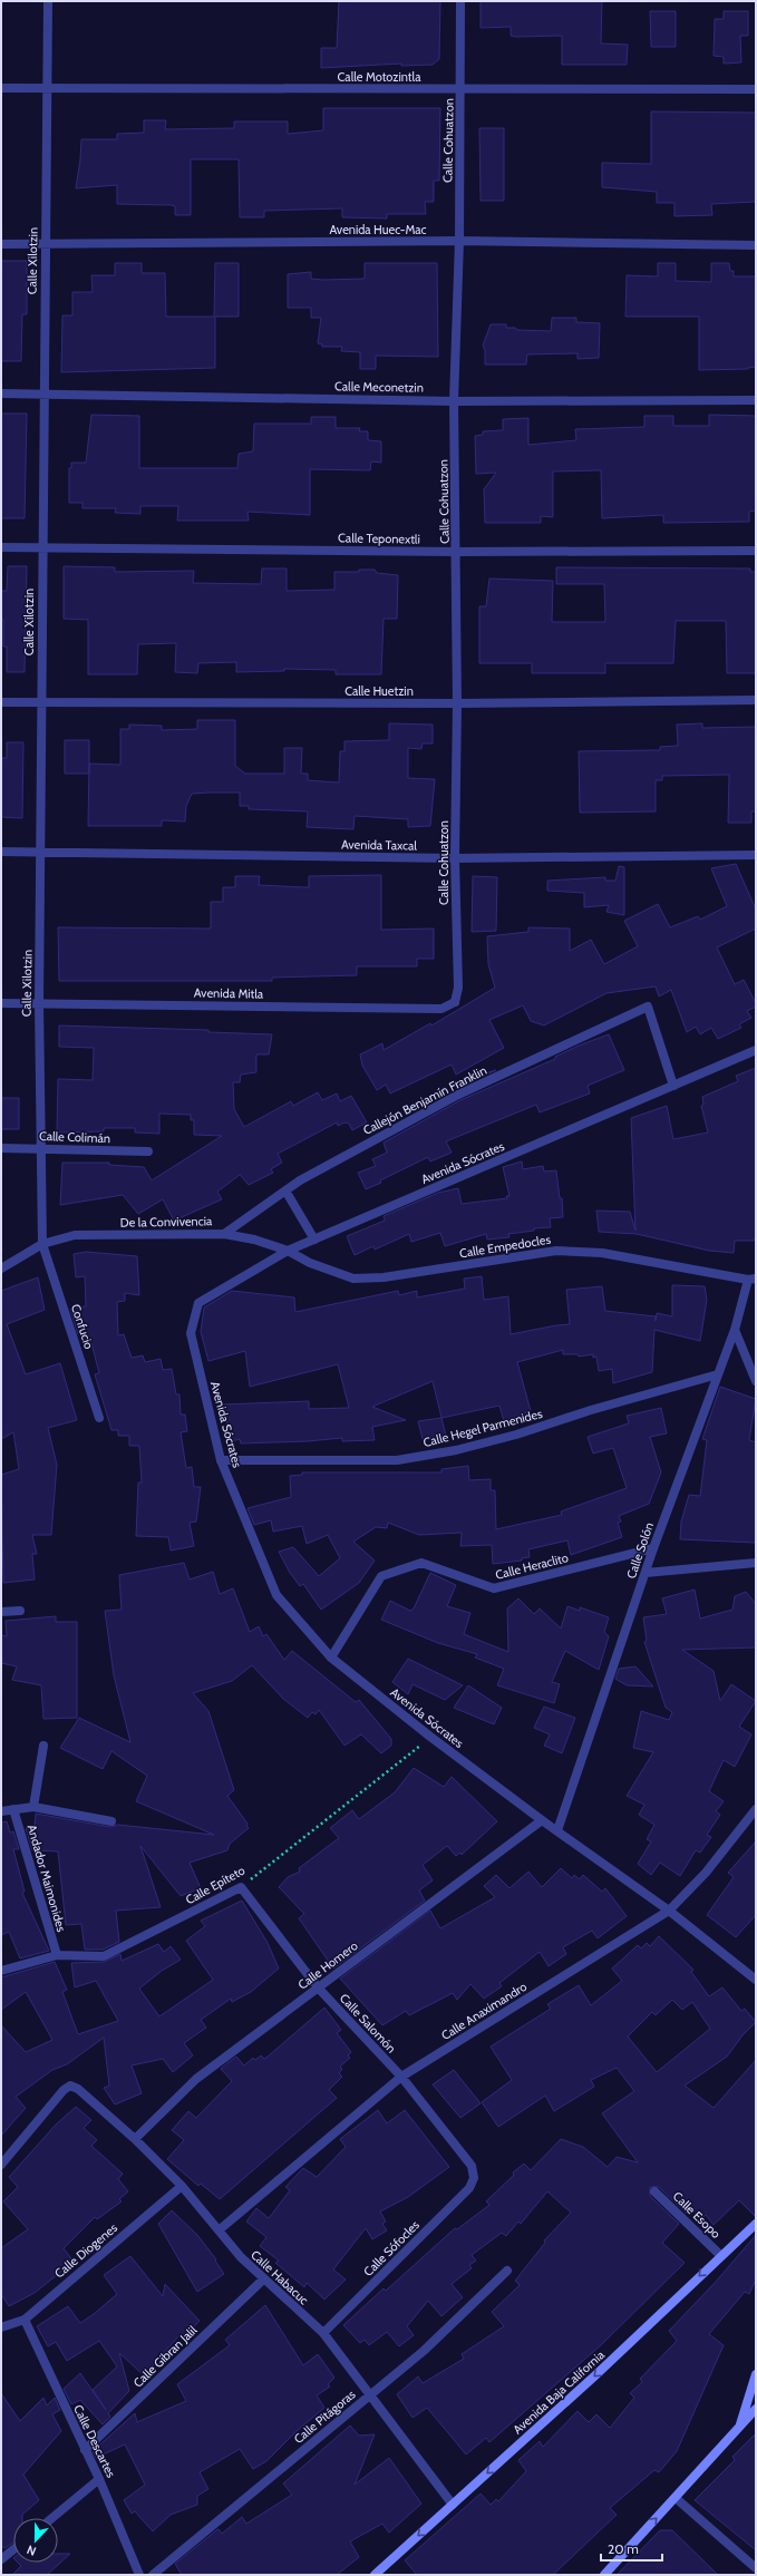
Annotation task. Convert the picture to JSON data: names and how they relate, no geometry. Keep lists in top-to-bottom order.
{
  "streets": {
    "main road": ["Avenida Baja California"],
    "street": [
      "Calle Motozintla",
      "Calle Cohuatzon",
      "Avenida Huec-Mac",
      "Calle Xilotzin",
      "Calle Meconetzin",
      "Calle Teponextli",
      "Calle Huetzin",
      "Avenida Taxcal",
      "Avenida Mitla",
      "Callejón Benjamín Franklin",
      "Calle Colimán",
      "Avenida Sócrates",
      "De la Convivencia",
      "Calle Empedocles",
      "Confucio",
      "Calle Hegel Parmenides",
      "Calle Solón",
      "Calle Heraclito",
      "Andador Maimonides",
      "Calle Epíteto",
      "Calle Homero",
      "Calle Anaximandro",
      "Calle Salomón",
      "Calle Esopo",
      "Calle Sófocles",
      "Calle Diogenes",
      "Calle Habacuc",
      "Calle Gibran Jalil",
      "Calle Pitágoras",
      "Calle Descartes"
    ]
  },
  "crossings": [
    ["Calle Motozintla", "Calle Cohuatzon"],
    ["Calle Motozintla", "Calle Xilotzin"],
    ["Calle Cohuatzon", "Avenida Huec-Mac"],
    ["Calle Cohuatzon", "Calle Meconetzin"],
    ["Calle Cohuatzon", "Calle Teponextli"],
    ["Calle Cohuatzon", "Calle Huetzin"],
    ["Calle Cohuatzon", "Avenida Taxcal"],
    ["Calle Cohuatzon", "Avenida Mitla"],
    ["Avenida Huec-Mac", "Calle Xilotzin"],
    ["Calle Xilotzin", "Calle Meconetzin"],
    ["Calle Xilotzin", "Calle Teponextli"],
    ["Calle Xilotzin", "Calle Huetzin"],
    ["Calle Xilotzin", "Avenida Taxcal"],
    ["Calle Xilotzin", "Avenida Mitla"],
    ["Calle Xilotzin", "Calle Colimán"],
    ["Calle Xilotzin", "De la Convivencia"],
    ["Calle Xilotzin", "Confucio"],
    ["Callejón Benjamín Franklin", "Avenida Sócrates"],
    ["Callejón Benjamín Franklin", "De la Convivencia"],
    ["Avenida Sócrates", "De la Convivencia"],
    ["Avenida Sócrates", "Calle Empedocles"],
    ["Avenida Sócrates", "Calle Hegel Parmenides"],
    ["Avenida Sócrates", "Calle Solón"],
    ["Avenida Sócrates", "Calle Heraclito"],
    ["Avenida Sócrates", "Calle Epíteto"],
    ["Avenida Sócrates", "Calle Homero"],
    ["Avenida Sócrates", "Calle Anaximandro"],
    ["De la Convivencia", "Calle Empedocles"],
    ["De la Convivencia", "Confucio"],
    ["Calle Empedocles", "Calle Solón"],
    ["Calle Hegel Parmenides", "Calle Solón"],
    ["Calle Solón", "Calle Heraclito"],
    ["Andador Maimonides", "Calle Epíteto"],
    ["Calle Epíteto", "Calle Salomón"],
    ["Calle Homero", "Calle Salomón"],
    ["Calle Homero", "Calle Habacuc"],
    ["Calle Anaximandro", "Calle Salomón"],
    ["Calle Anaximandro", "Calle Habacuc"],
    ["Calle Salomón", "Calle Sófocles"],
    ["Calle Esopo", "Avenida Baja California"],
    ["Calle Sófocles", "Calle Habacuc"],
    ["Calle Diogenes", "Calle Habacuc"],
    ["Calle Diogenes", "Calle Descartes"],
    ["Calle Habacuc", "Calle Gibran Jalil"],
    ["Calle Habacuc", "Avenida Baja California"],
    ["Calle Habacuc", "Calle Pitágoras"],
    ["Calle Gibran Jalil", "Calle Descartes"]
  ],
  "one_way": ["Avenida Baja California"],
  "scale_bar": "20 m",
  "north": "bottom"
}
